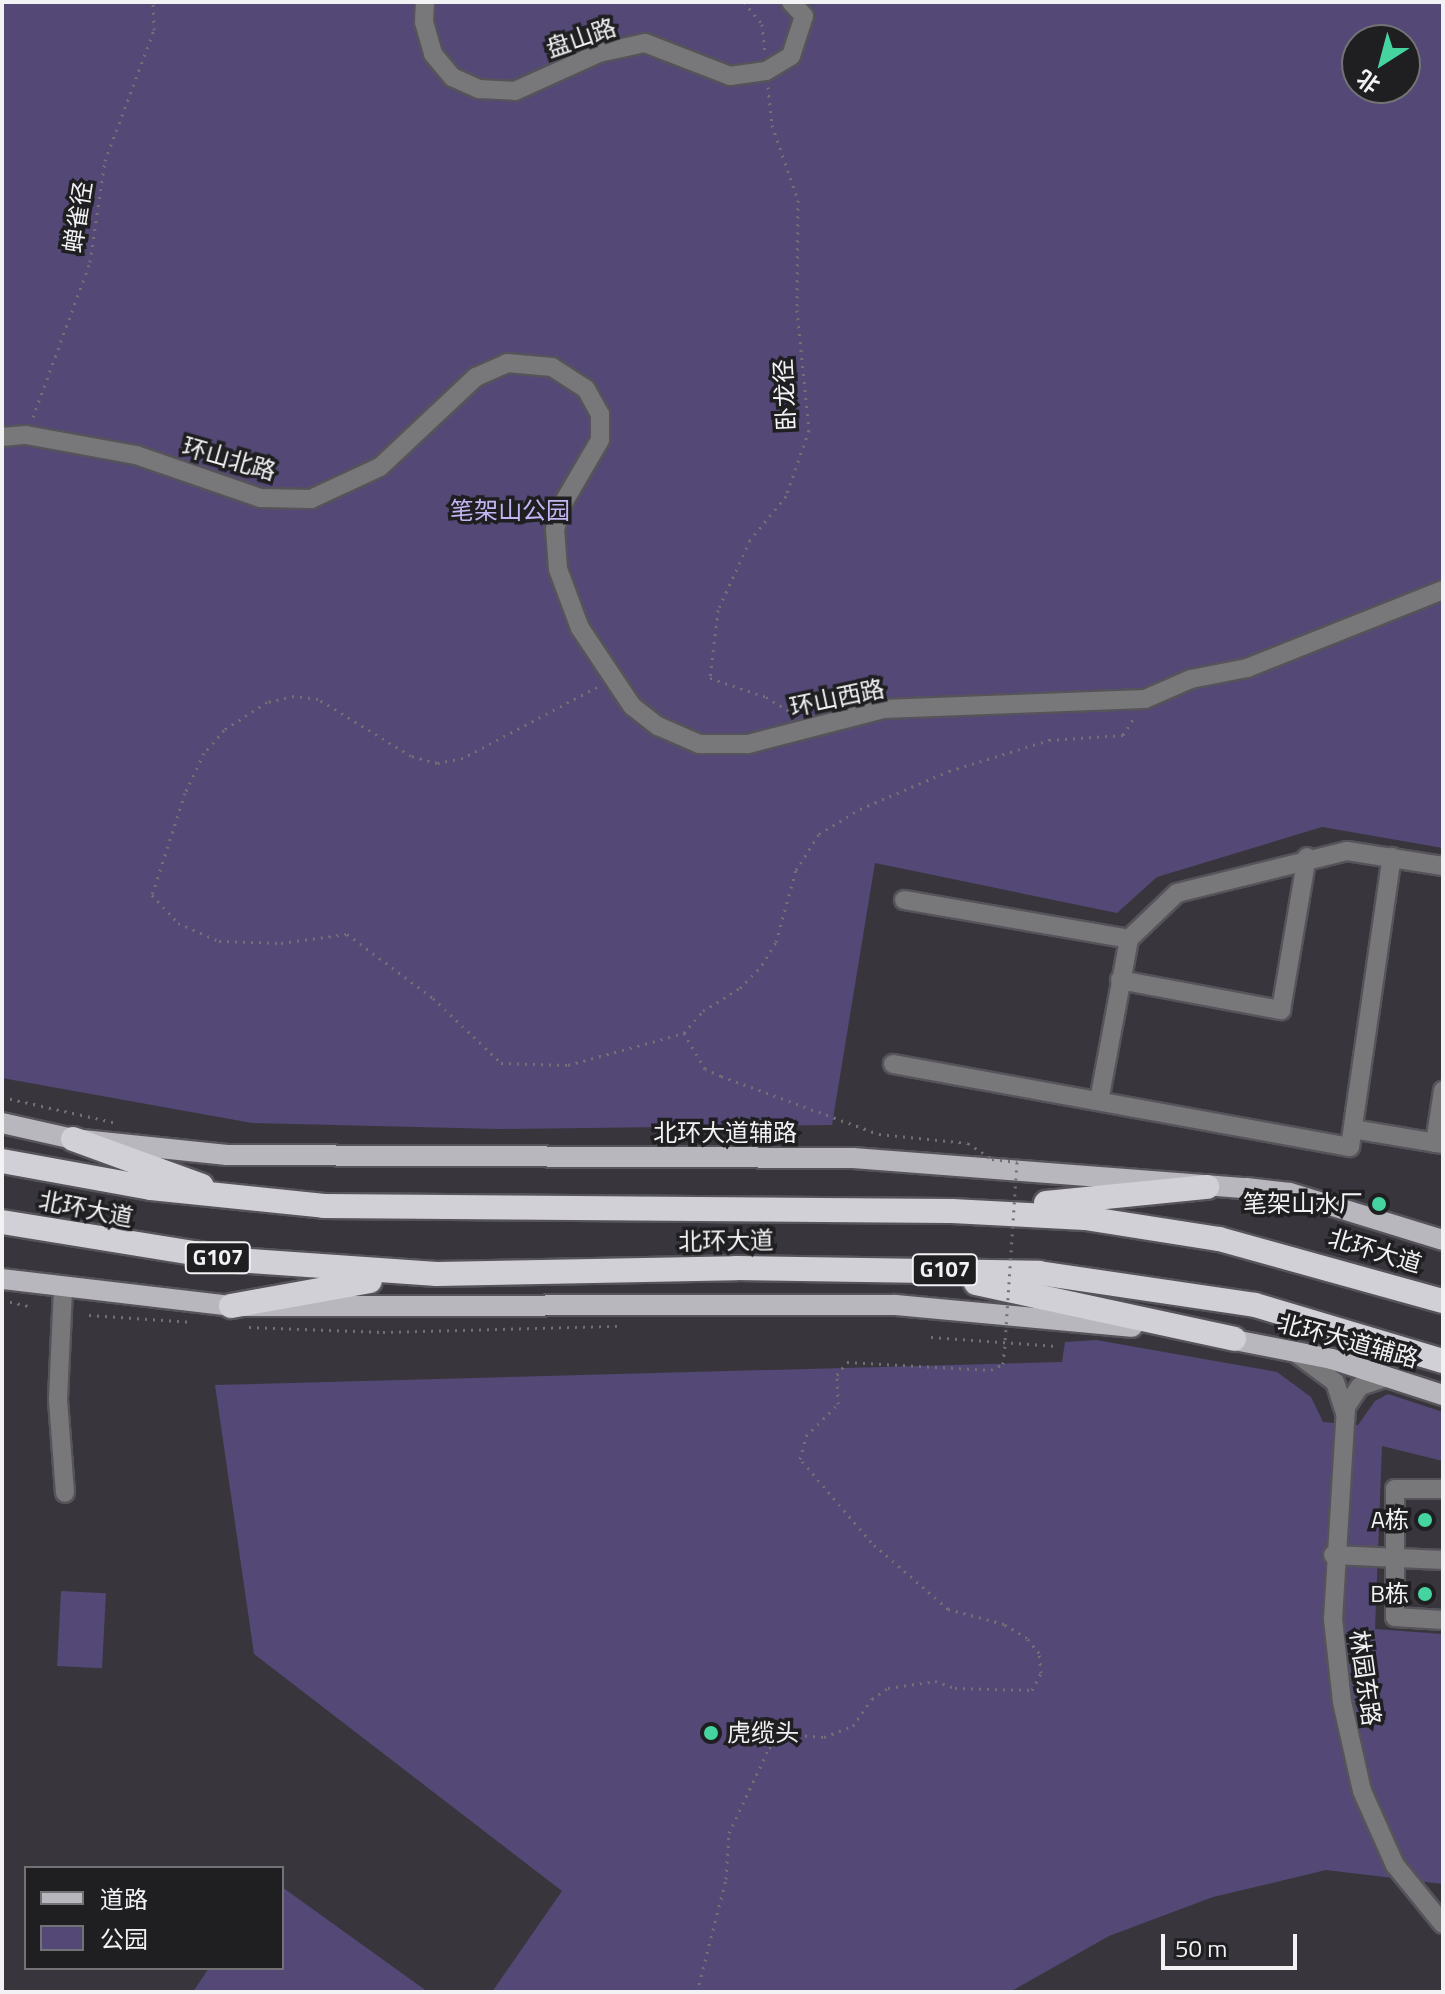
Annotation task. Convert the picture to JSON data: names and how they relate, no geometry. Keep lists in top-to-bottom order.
{
  "streets": {
    "highway": ["北环大道", "G107"],
    "main road": ["北环大道辅路"],
    "street": [
      "盘山路",
      "环山北路",
      "环山西路",
      "林园东路"
    ],
    "path": ["蝉雀径", "卧龙径"]
  },
  "crossings": [
    ["盘山路", "卧龙径"],
    ["蝉雀径", "环山北路"],
    ["卧龙径", "环山西路"],
    ["环山北路", "环山西路"],
    ["北环大道辅路", "林园东路"]
  ],
  "parks": ["笔架山公园"],
  "places": [
    "笔架山水厂",
    "A栋",
    "B栋",
    "虎缆头"
  ],
  "legend": ["道路", "公园"],
  "scale_bar": "50 m",
  "north": "bottom left"
}
